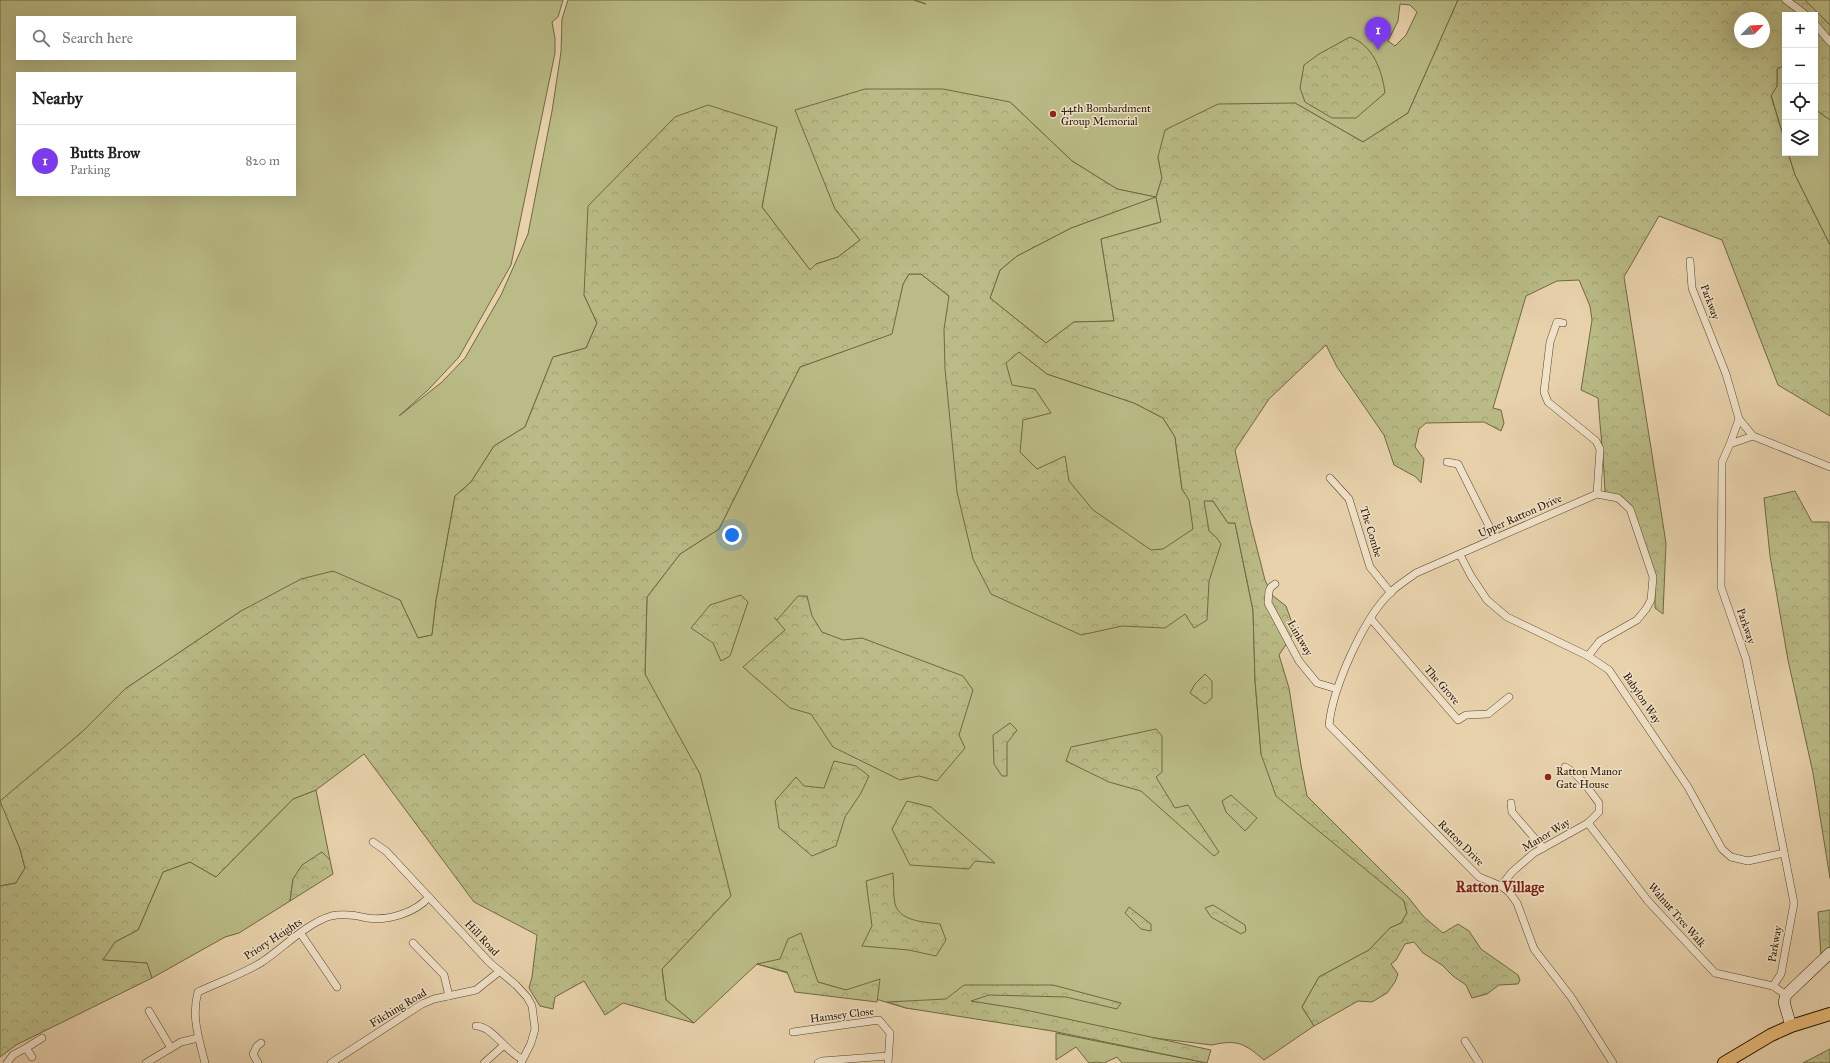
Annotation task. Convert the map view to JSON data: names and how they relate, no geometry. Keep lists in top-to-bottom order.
{
  "streets": {
    "street": [
      "Parkway",
      "Upper Ratton Drive",
      "The Combe",
      "Linkway",
      "The Grove",
      "Babylon Way",
      "Manor Way",
      "Ratton Drive",
      "Walnut Tree Walk",
      "Hill Road",
      "Priory Heights",
      "Filching Road",
      "Hamsey Close"
    ]
  },
  "crossings": [
    ["Parkway", "Babylon Way"],
    ["Parkway", "Walnut Tree Walk"],
    ["Upper Ratton Drive", "The Combe"],
    ["Upper Ratton Drive", "Linkway"],
    ["Upper Ratton Drive", "The Grove"],
    ["Upper Ratton Drive", "Babylon Way"],
    ["Upper Ratton Drive", "Ratton Drive"],
    ["Manor Way", "Ratton Drive"],
    ["Manor Way", "Walnut Tree Walk"],
    ["Hill Road", "Priory Heights"],
    ["Hill Road", "Filching Road"]
  ],
  "districts": ["Ratton Village"],
  "places": ["44th Bombardment Group Memorial", "Ratton Manor Gate House"],
  "north": "top right",
  "page": {
    "map_buttons": ["+", "−"],
    "search": "Search here",
    "pins": "1",
    "heading": "Nearby",
    "list": [
      {
        "mark": "1",
        "name": "Butts Brow",
        "note": "Parking",
        "value": "820 m"
      }
    ]
  }
}
